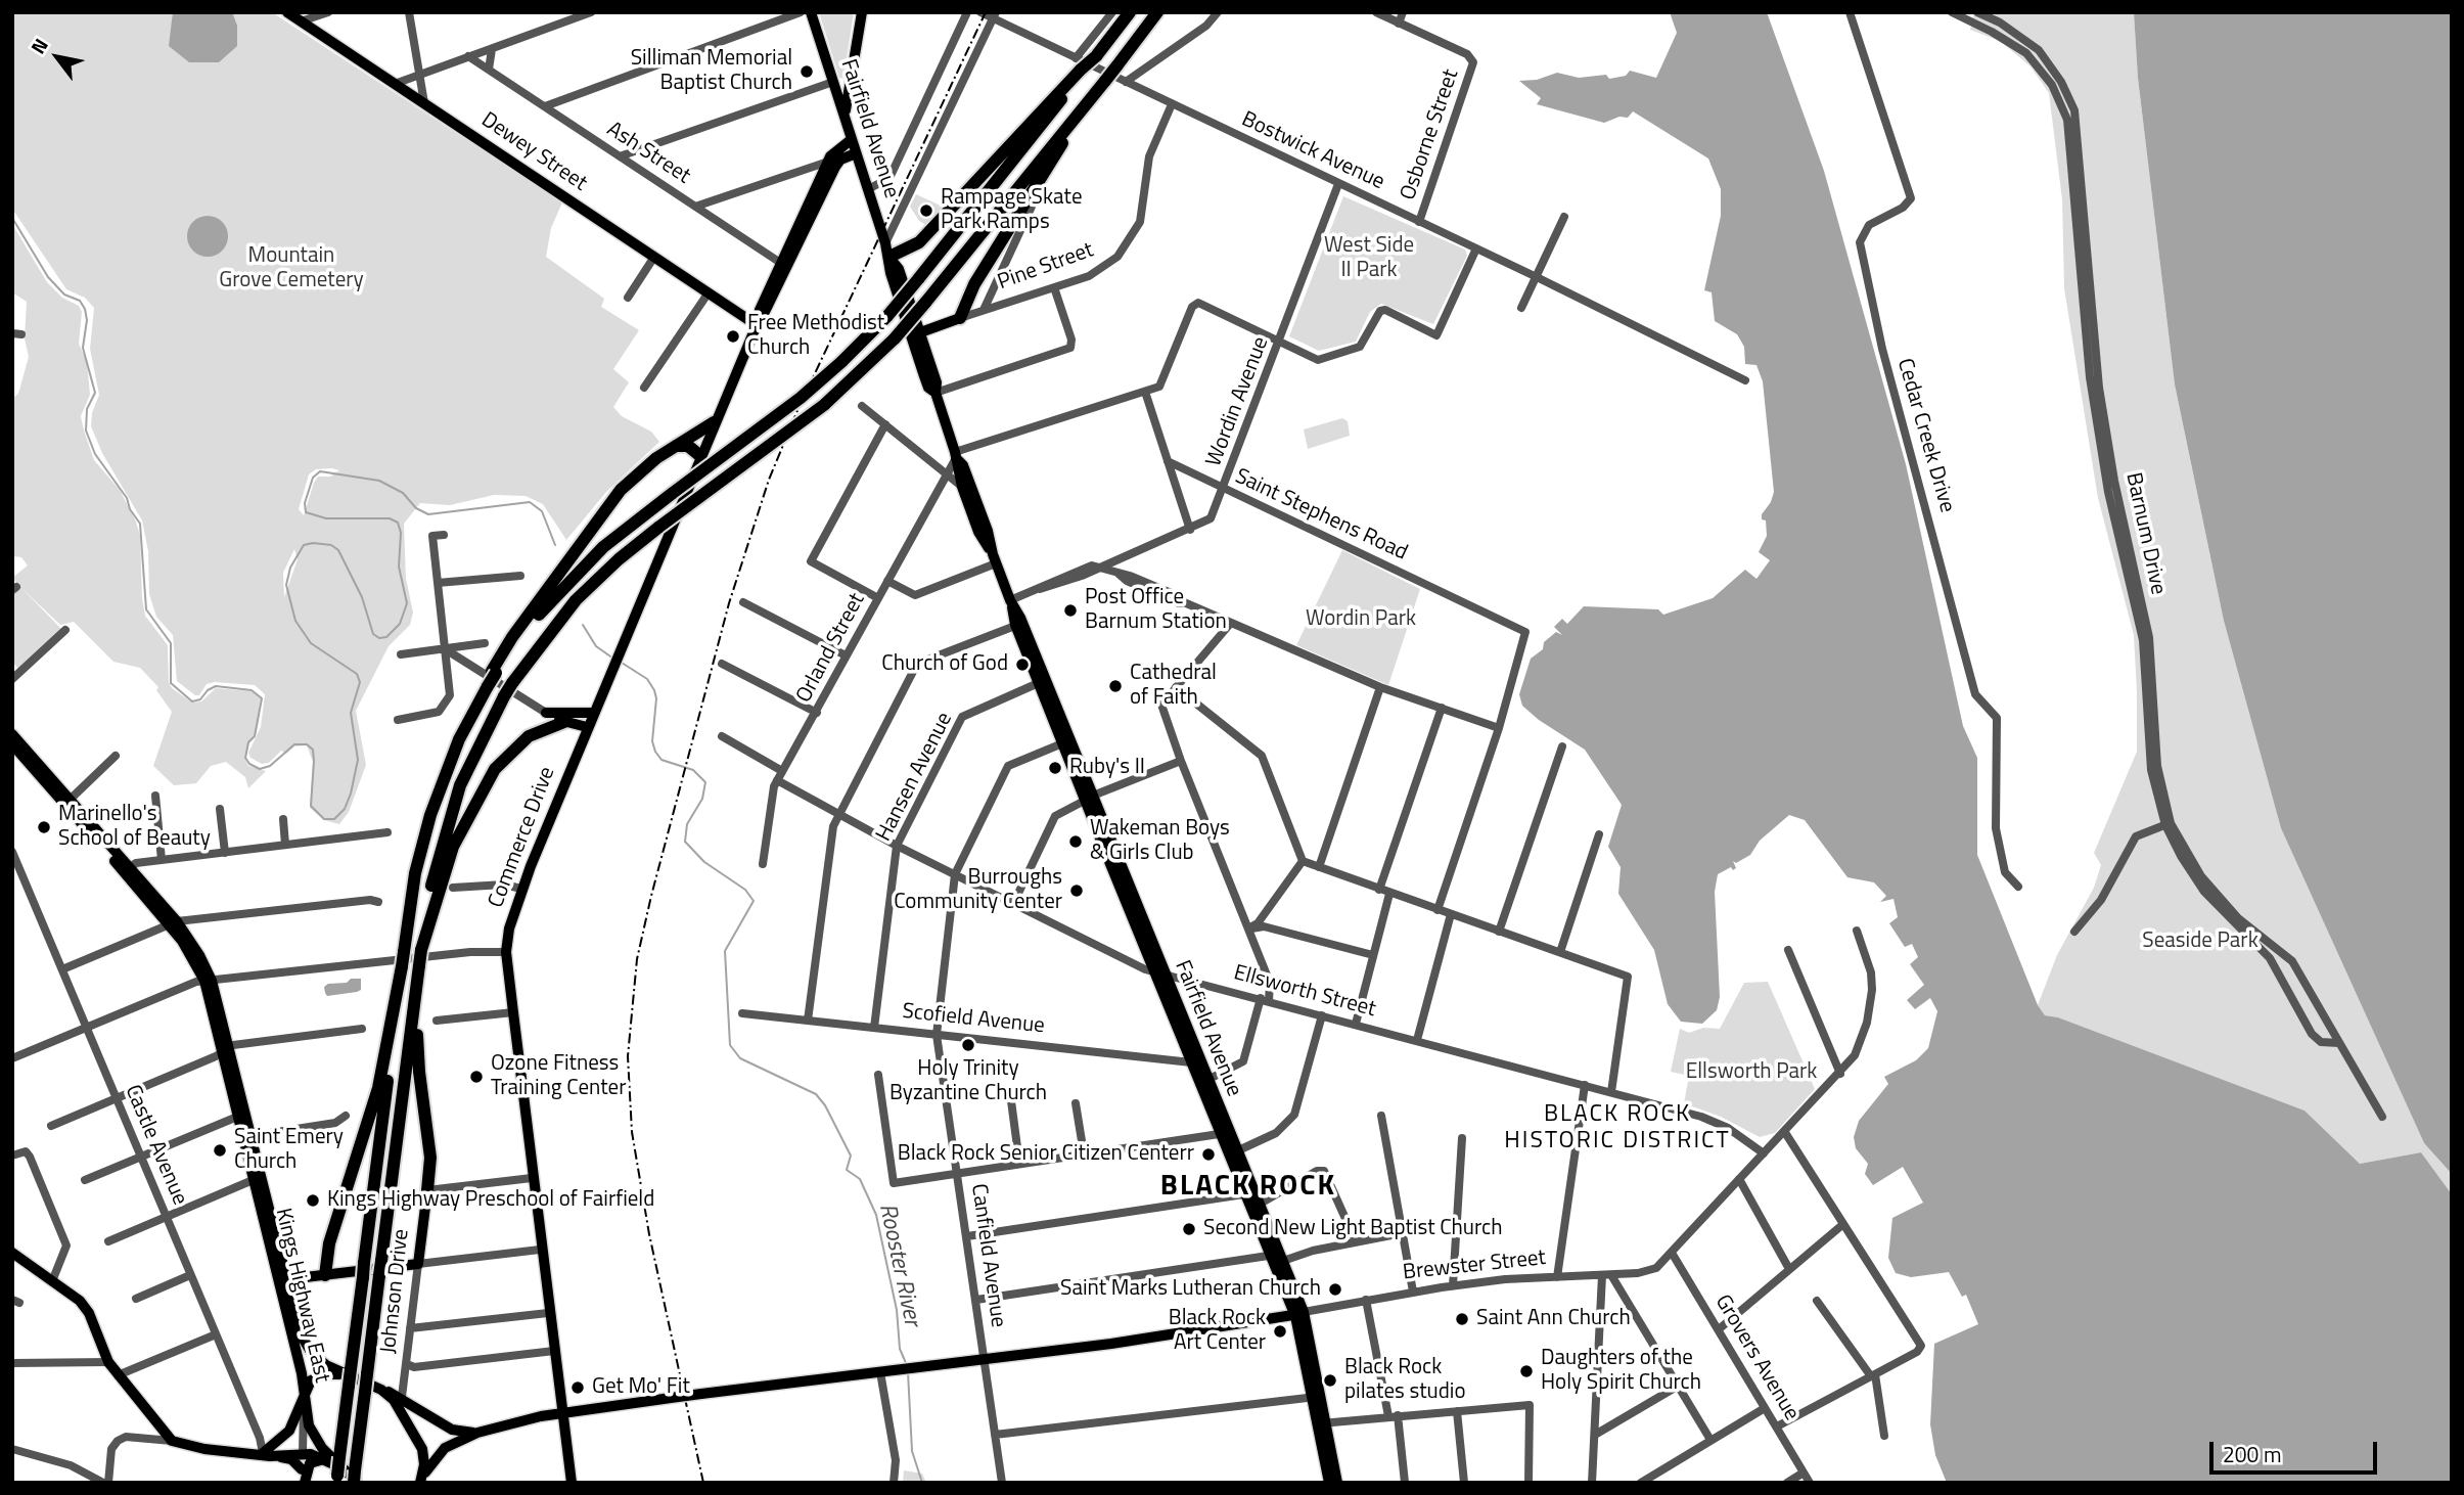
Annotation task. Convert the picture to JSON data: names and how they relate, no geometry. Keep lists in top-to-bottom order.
{
  "streets": {
    "main road": [
      "Fairfield Avenue",
      "Dewey Street",
      "Pine Street",
      "Commerce Drive",
      "Brewster Street",
      "Johnson Drive",
      "Kings Highway East"
    ],
    "street": [
      "Osborne Street",
      "Bostwick Avenue",
      "Ash Street",
      "Wordin Avenue",
      "Cedar Creek Drive",
      "Saint Stephens Road",
      "Barnum Drive",
      "Orland Street",
      "Hansen Avenue",
      "Ellsworth Street",
      "Scofield Avenue",
      "Castle Avenue",
      "Canfield Avenue",
      "Grovers Avenue"
    ]
  },
  "crossings": [
    ["Fairfield Avenue", "Pine Street"],
    ["Fairfield Avenue", "Wordin Avenue"],
    ["Fairfield Avenue", "Orland Street"],
    ["Fairfield Avenue", "Hansen Avenue"],
    ["Fairfield Avenue", "Commerce Drive"],
    ["Fairfield Avenue", "Ellsworth Street"],
    ["Fairfield Avenue", "Scofield Avenue"],
    ["Fairfield Avenue", "Canfield Avenue"],
    ["Fairfield Avenue", "Brewster Street"],
    ["Osborne Street", "Bostwick Avenue"],
    ["Bostwick Avenue", "Pine Street"],
    ["Bostwick Avenue", "Wordin Avenue"],
    ["Dewey Street", "Commerce Drive"],
    ["Ash Street", "Commerce Drive"],
    ["Wordin Avenue", "Saint Stephens Road"],
    ["Orland Street", "Ellsworth Street"],
    ["Hansen Avenue", "Ellsworth Street"],
    ["Hansen Avenue", "Scofield Avenue"],
    ["Commerce Drive", "Brewster Street"],
    ["Ellsworth Street", "Canfield Avenue"],
    ["Ellsworth Street", "Brewster Street"],
    ["Scofield Avenue", "Canfield Avenue"],
    ["Canfield Avenue", "Brewster Street"],
    ["Brewster Street", "Grovers Avenue"]
  ],
  "districts": ["BLACK ROCK HISTORIC DISTRICT", "BLACK ROCK"],
  "water": ["Rooster River"],
  "parks": [
    "West Side II Park",
    "Mountain Grove Cemetery",
    "Wordin Park",
    "Seaside Park",
    "Ellsworth Park"
  ],
  "places": [
    "Silliman Memorial Baptist Church",
    "Rampage Skate Park Ramps",
    "Free Methodist Church",
    "Post Office Barnum Station",
    "Church of God",
    "Cathedral of Faith",
    "Ruby's II",
    "Marinello's School of Beauty",
    "Wakeman Boys & Girls Club",
    "Burroughs Community Center",
    "Holy Trinity Byzantine Church",
    "Ozone Fitness Training Center",
    "Saint Emery Church",
    "Black Rock Senior Citizen Centerr",
    "Kings Highway Preschool of Fairfield",
    "Second New Light Baptist Church",
    "Saint Marks Lutheran Church",
    "Saint Ann Church",
    "Black Rock Art Center",
    "Daughters of the Holy Spirit Church",
    "Black Rock pilates studio",
    "Get Mo' Fit"
  ],
  "scale_bar": "200 m",
  "north": "top left"
}
